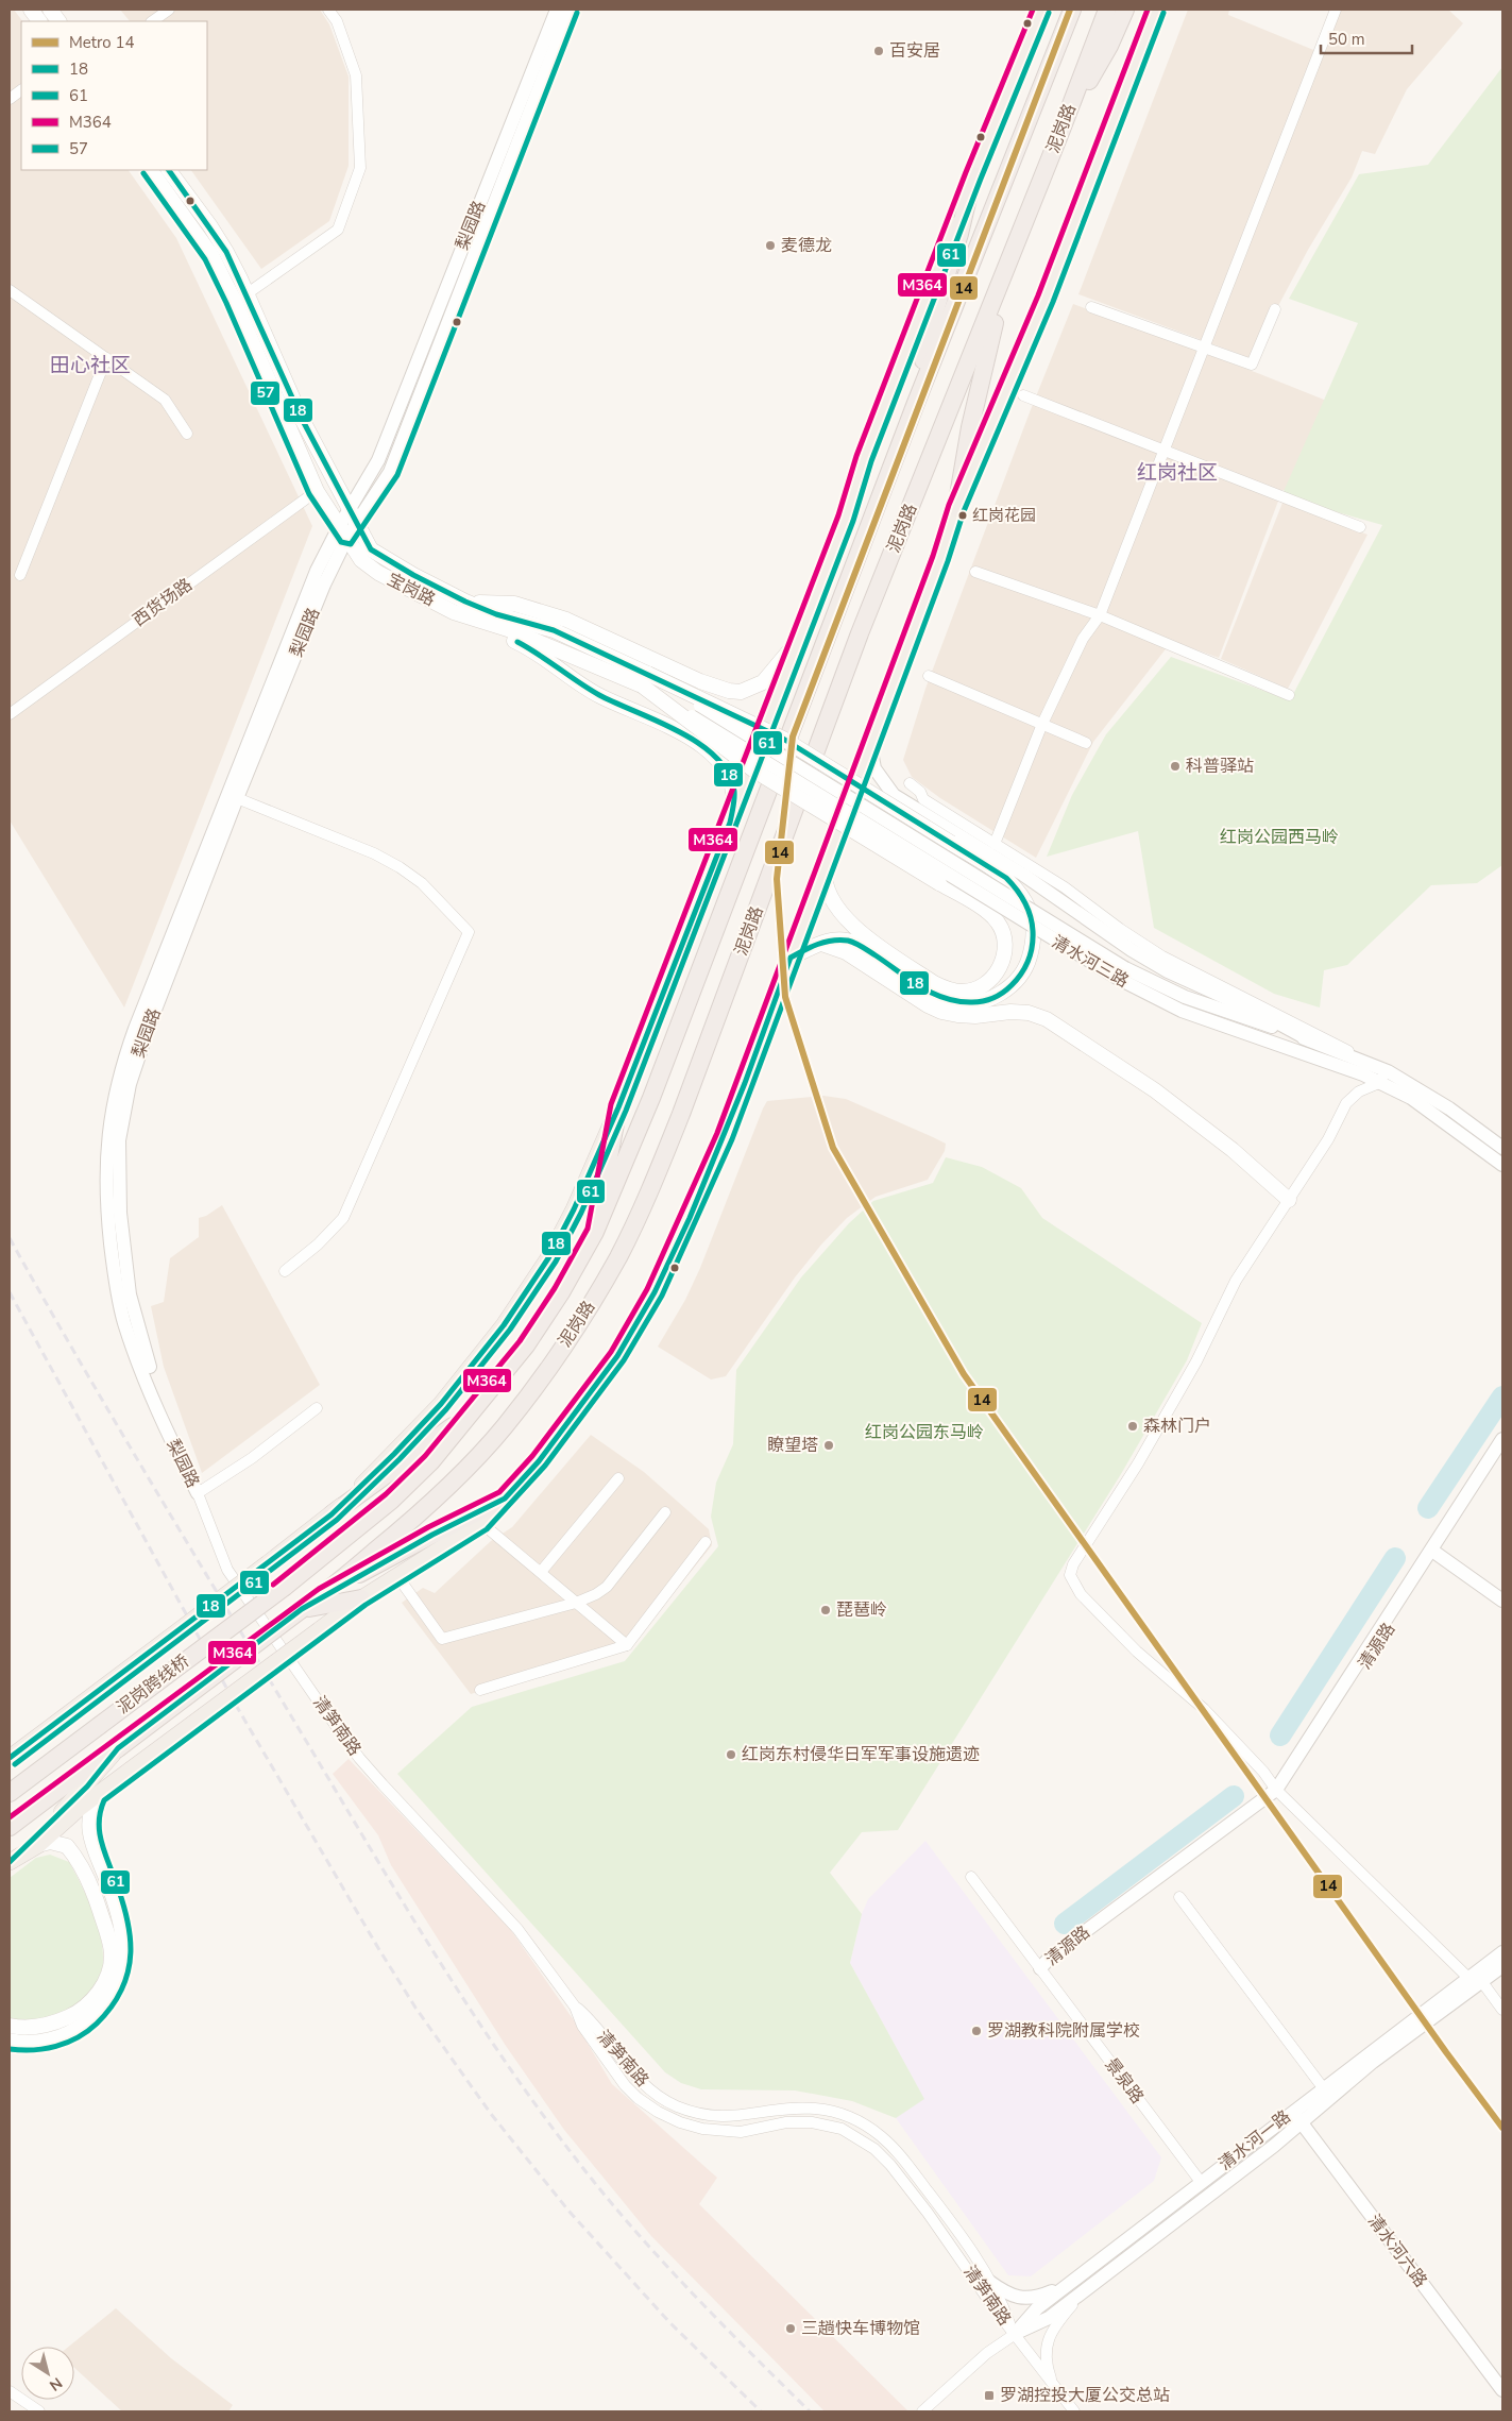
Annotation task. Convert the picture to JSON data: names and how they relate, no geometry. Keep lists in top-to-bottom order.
{
  "streets": {
    "highway": ["泥岗路", "泥岗跨线桥"],
    "main road": ["宝岗路"],
    "street": [
      "梨园路",
      "西货场路",
      "清水河三路",
      "清源路",
      "清笋南路",
      "景泉路",
      "清水河一路",
      "清水河六路"
    ]
  },
  "crossings": [
    ["泥岗路", "泥岗跨线桥"],
    ["梨园路", "宝岗路"],
    ["梨园路", "清笋南路"],
    ["宝岗路", "西货场路"],
    ["宝岗路", "清水河三路"],
    ["清源路", "景泉路"],
    ["清笋南路", "清水河一路"],
    ["景泉路", "清水河一路"],
    ["清水河一路", "清水河六路"]
  ],
  "districts": ["田心社区", "红岗社区"],
  "parks": ["红岗公园西马岭", "红岗公园东马岭"],
  "places": {
    "other": [
      "百安居",
      "麦德龙",
      "红岗花园",
      "科普驿站",
      "森林门户",
      "瞭望塔",
      "琵琶岭",
      "红岗东村侵华日军军事设施遗迹",
      "罗湖教科院附属学校",
      "三趟快车博物馆"
    ],
    "transit": ["罗湖控投大厦公交总站"]
  },
  "lines": [
    "metro line 14",
    "transit line M364",
    "transit line 61",
    "transit line 57",
    "transit line 18"
  ],
  "legend": [
    "Metro 14",
    "18",
    "61",
    "M364",
    "57"
  ],
  "scale_bar": "50 m",
  "north": "bottom right"
}
